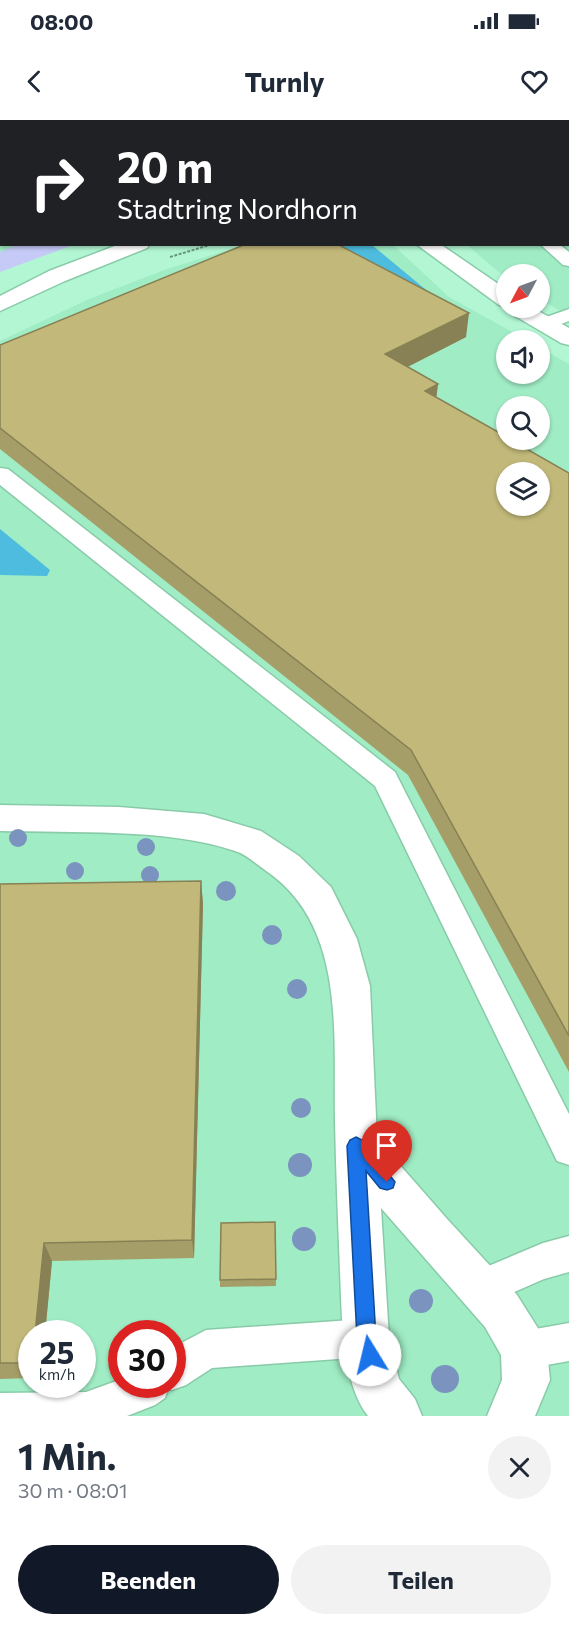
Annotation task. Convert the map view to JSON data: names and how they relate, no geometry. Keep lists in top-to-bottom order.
{
  "north": "bottom left",
  "page": {
    "status": "08:00",
    "header": "Turnly",
    "turn": ["20 m", "Stadtring Nordhorn"],
    "speed": "25 km/h",
    "limit": "30",
    "heading": ["1 Min.", "30 m · 08:01"],
    "buttons": ["Beenden", "Teilen"]
  }
}
